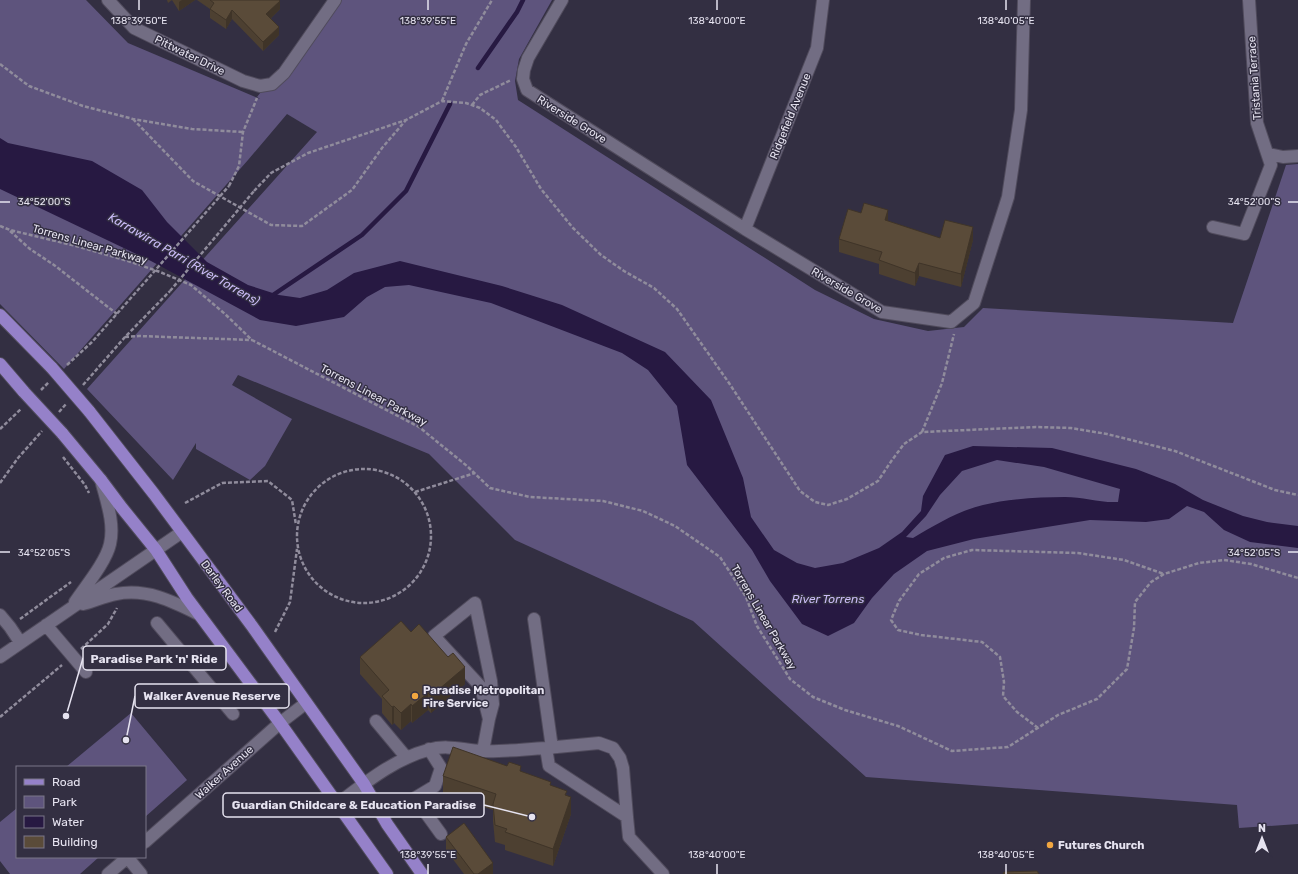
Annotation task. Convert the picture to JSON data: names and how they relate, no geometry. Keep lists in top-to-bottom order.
{
  "streets": {
    "main road": ["Darley Road"],
    "street": [
      "Pittwater Drive",
      "Tristania Terrace",
      "Ridgefield Avenue",
      "Riverside Grove",
      "Walker Avenue"
    ],
    "path": ["Torrens Linear Parkway"]
  },
  "crossings": [
    ["Ridgefield Avenue", "Riverside Grove"],
    ["Darley Road", "Walker Avenue"]
  ],
  "water": ["Karrawirra Parri (River Torrens)", "River Torrens"],
  "places": [
    "Paradise Metropolitan Fire Service",
    "Paradise Park 'n' Ride",
    "Walker Avenue Reserve",
    "Guardian Childcare & Education Paradise",
    "Futures Church"
  ],
  "legend": [
    "Road",
    "Park",
    "Water",
    "Building"
  ],
  "north": "top",
  "coordinates": [
    "138°39'50\"E",
    "138°39'55\"E",
    "138°40'00\"E",
    "138°40'05\"E",
    "34°52'00\"S",
    "34°52'05\"S"
  ]
}
